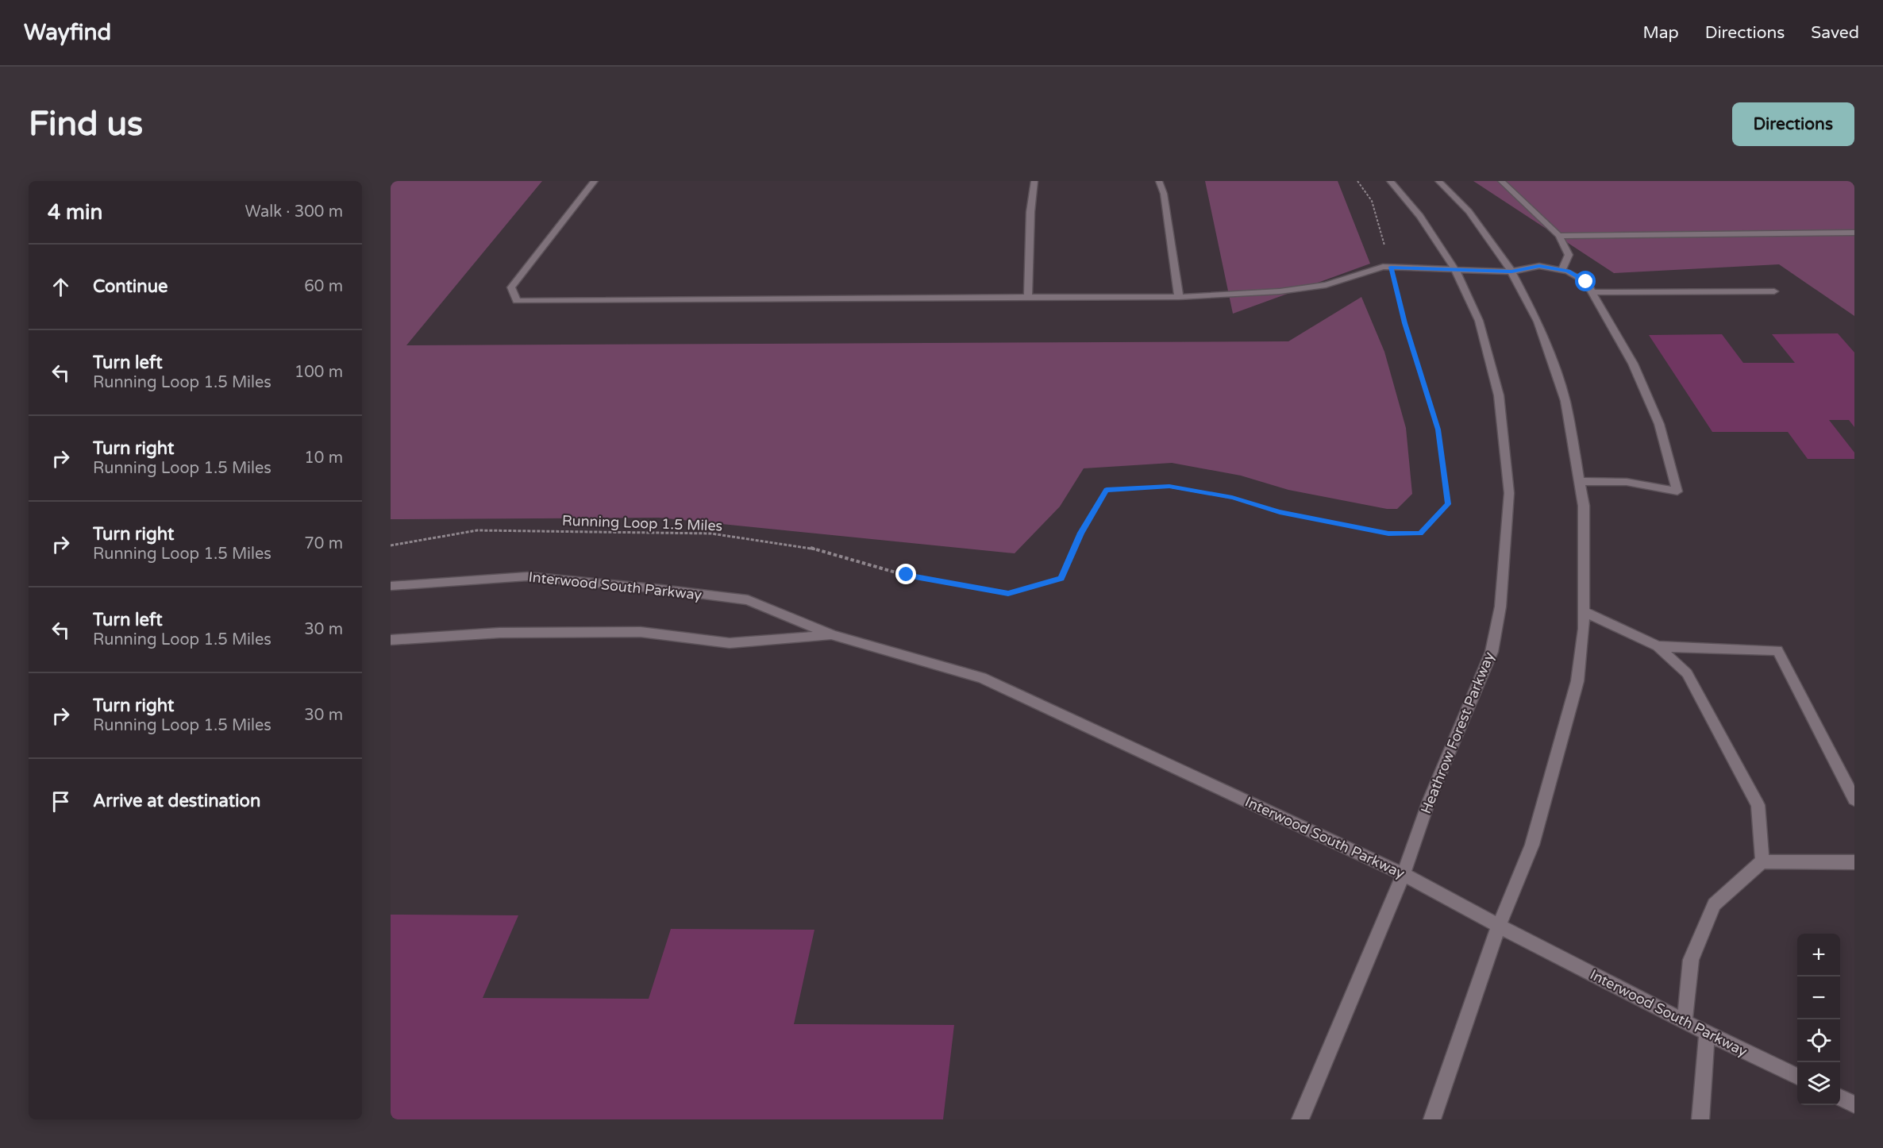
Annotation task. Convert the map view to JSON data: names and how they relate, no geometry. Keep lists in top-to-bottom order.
{
  "streets": {
    "street": ["Interwood South Parkway", "Heathrow Forest Parkway"],
    "path": ["Running Loop 1.5 Miles"]
  },
  "crossings": [
    ["Interwood South Parkway", "Heathrow Forest Parkway"]
  ],
  "page": {
    "header": "Wayfind",
    "nav": ["Map", "Directions", "Saved"],
    "buttons": "Directions",
    "title": "Find us",
    "heading": ["4 min", "Walk · 300 m"],
    "list": [
      ["Continue", "60 m"],
      ["Turn left", "Running Loop 1.5 Miles", "100 m"],
      ["Turn right", "Running Loop 1.5 Miles", "10 m"],
      ["Turn right", "Running Loop 1.5 Miles", "70 m"],
      ["Turn left", "Running Loop 1.5 Miles", "30 m"],
      ["Turn right", "Running Loop 1.5 Miles", "30 m"],
      "Arrive at destination"
    ],
    "map_buttons": ["+", "−"]
  }
}
